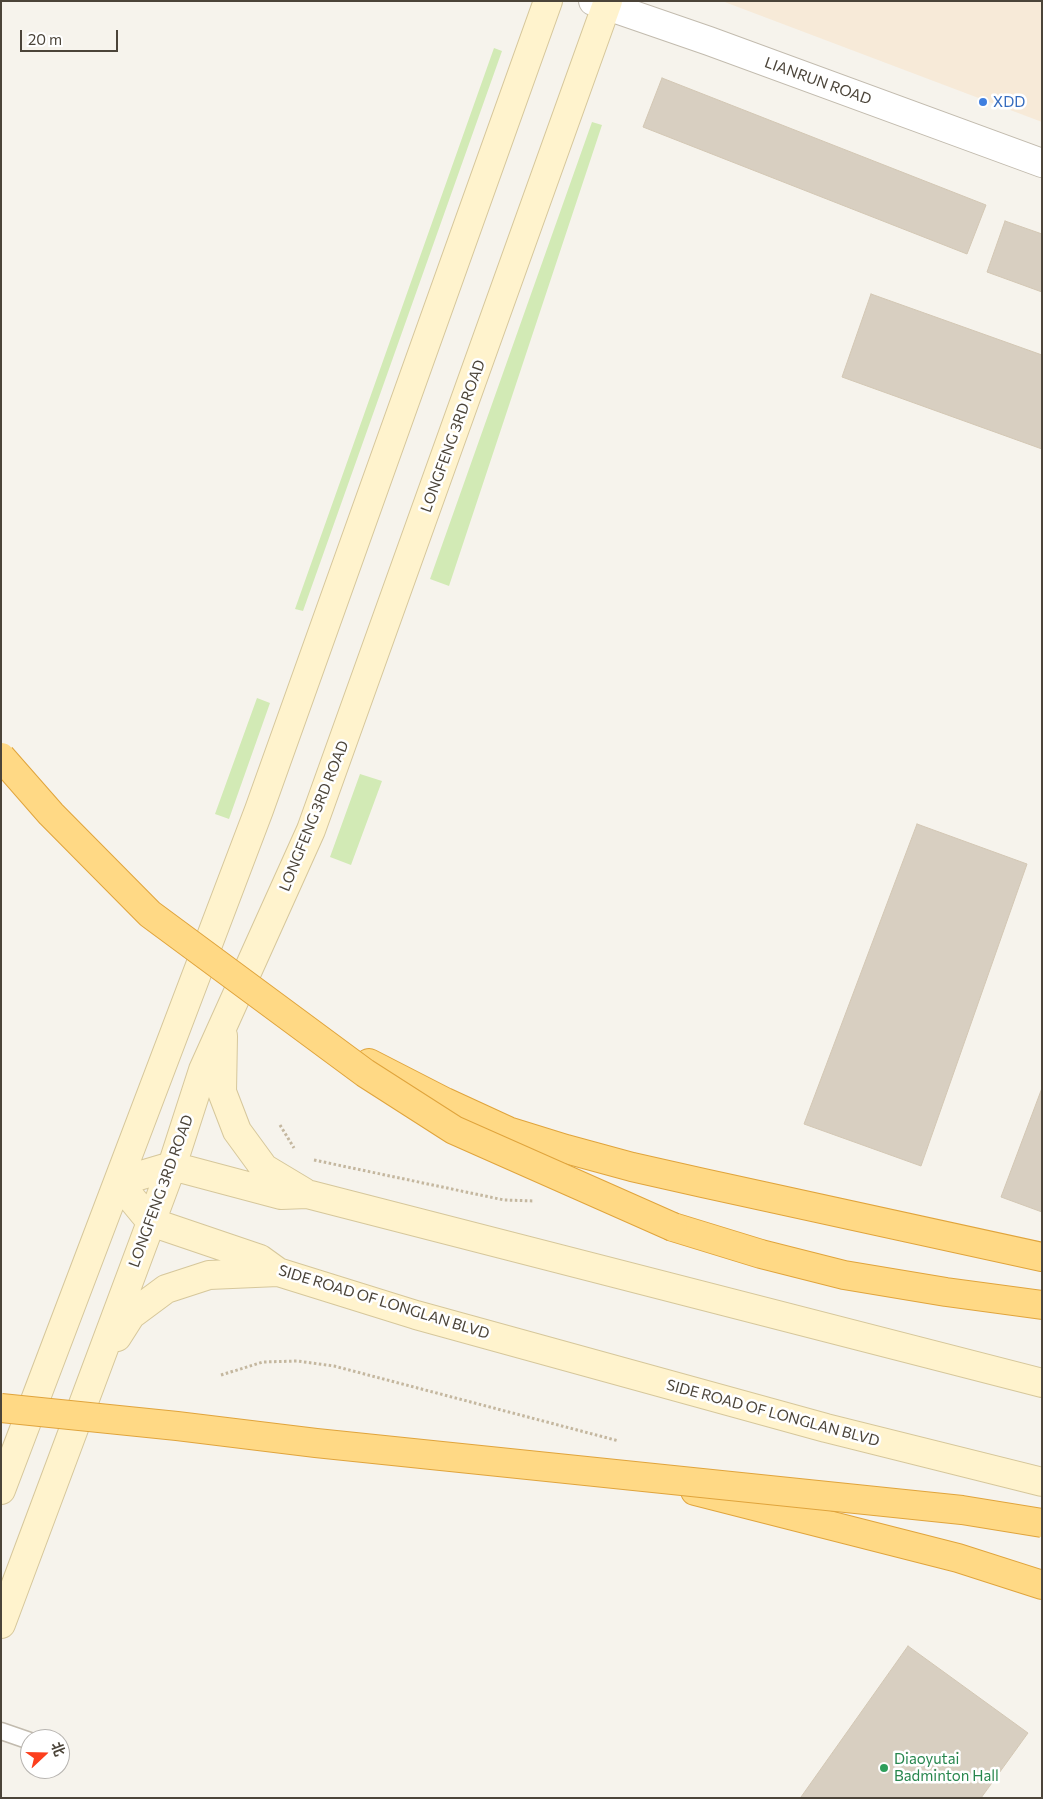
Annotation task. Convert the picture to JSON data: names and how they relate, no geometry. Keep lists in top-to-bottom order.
{
  "streets": {
    "main road": ["LONGFENG 3RD ROAD", "SIDE ROAD OF LONGLAN BLVD"],
    "street": ["LIANRUN ROAD"]
  },
  "crossings": [
    ["LIANRUN ROAD", "LONGFENG 3RD ROAD"],
    ["LONGFENG 3RD ROAD", "SIDE ROAD OF LONGLAN BLVD"]
  ],
  "places": ["XDD", "Diaoyutai Badminton Hall"],
  "scale_bar": "20 m",
  "north": "right"
}
